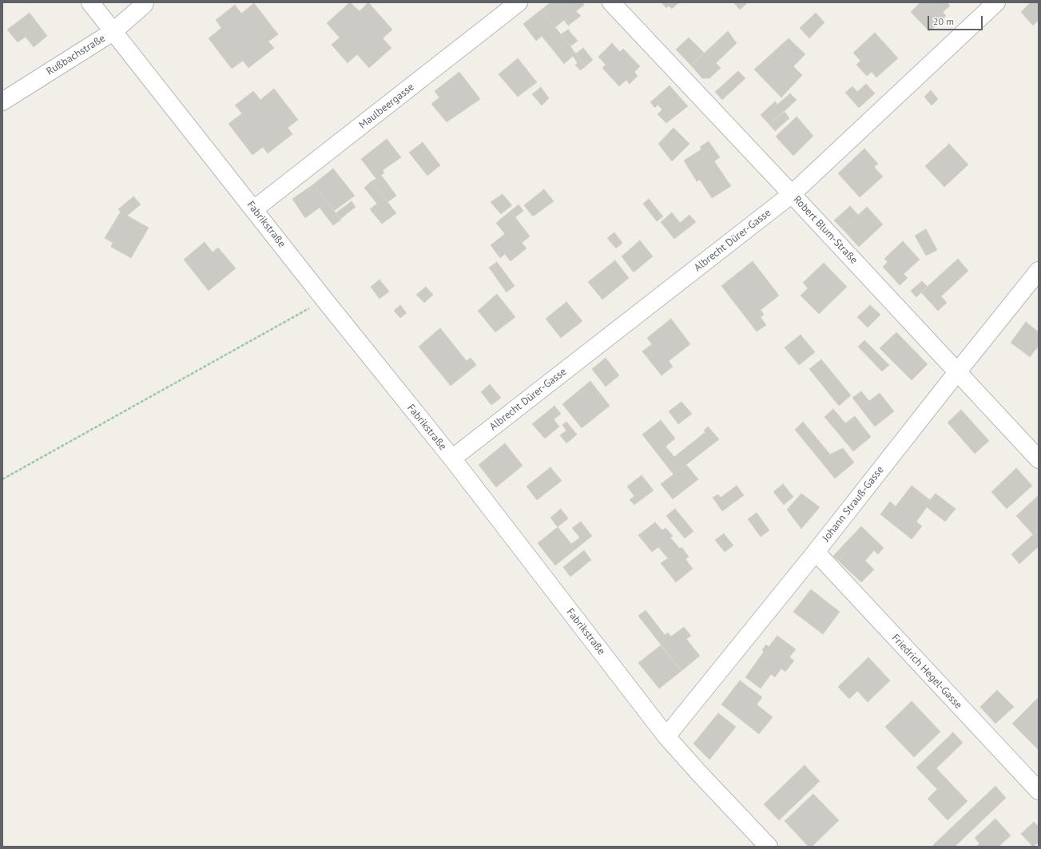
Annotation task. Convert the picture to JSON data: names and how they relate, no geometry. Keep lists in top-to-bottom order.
{
  "streets": {
    "street": [
      "Rußbachstraße",
      "Maulbeergasse",
      "Fabrikstraße",
      "Robert Blum-Straße",
      "Albrecht Dürer-Gasse",
      "Johann Strauß-Gasse",
      "Friedrich Hegel-Gasse"
    ]
  },
  "crossings": [
    ["Rußbachstraße", "Fabrikstraße"],
    ["Maulbeergasse", "Fabrikstraße"],
    ["Fabrikstraße", "Albrecht Dürer-Gasse"],
    ["Fabrikstraße", "Johann Strauß-Gasse"],
    ["Robert Blum-Straße", "Albrecht Dürer-Gasse"],
    ["Robert Blum-Straße", "Johann Strauß-Gasse"],
    ["Johann Strauß-Gasse", "Friedrich Hegel-Gasse"]
  ],
  "scale_bar": "20 m"
}
